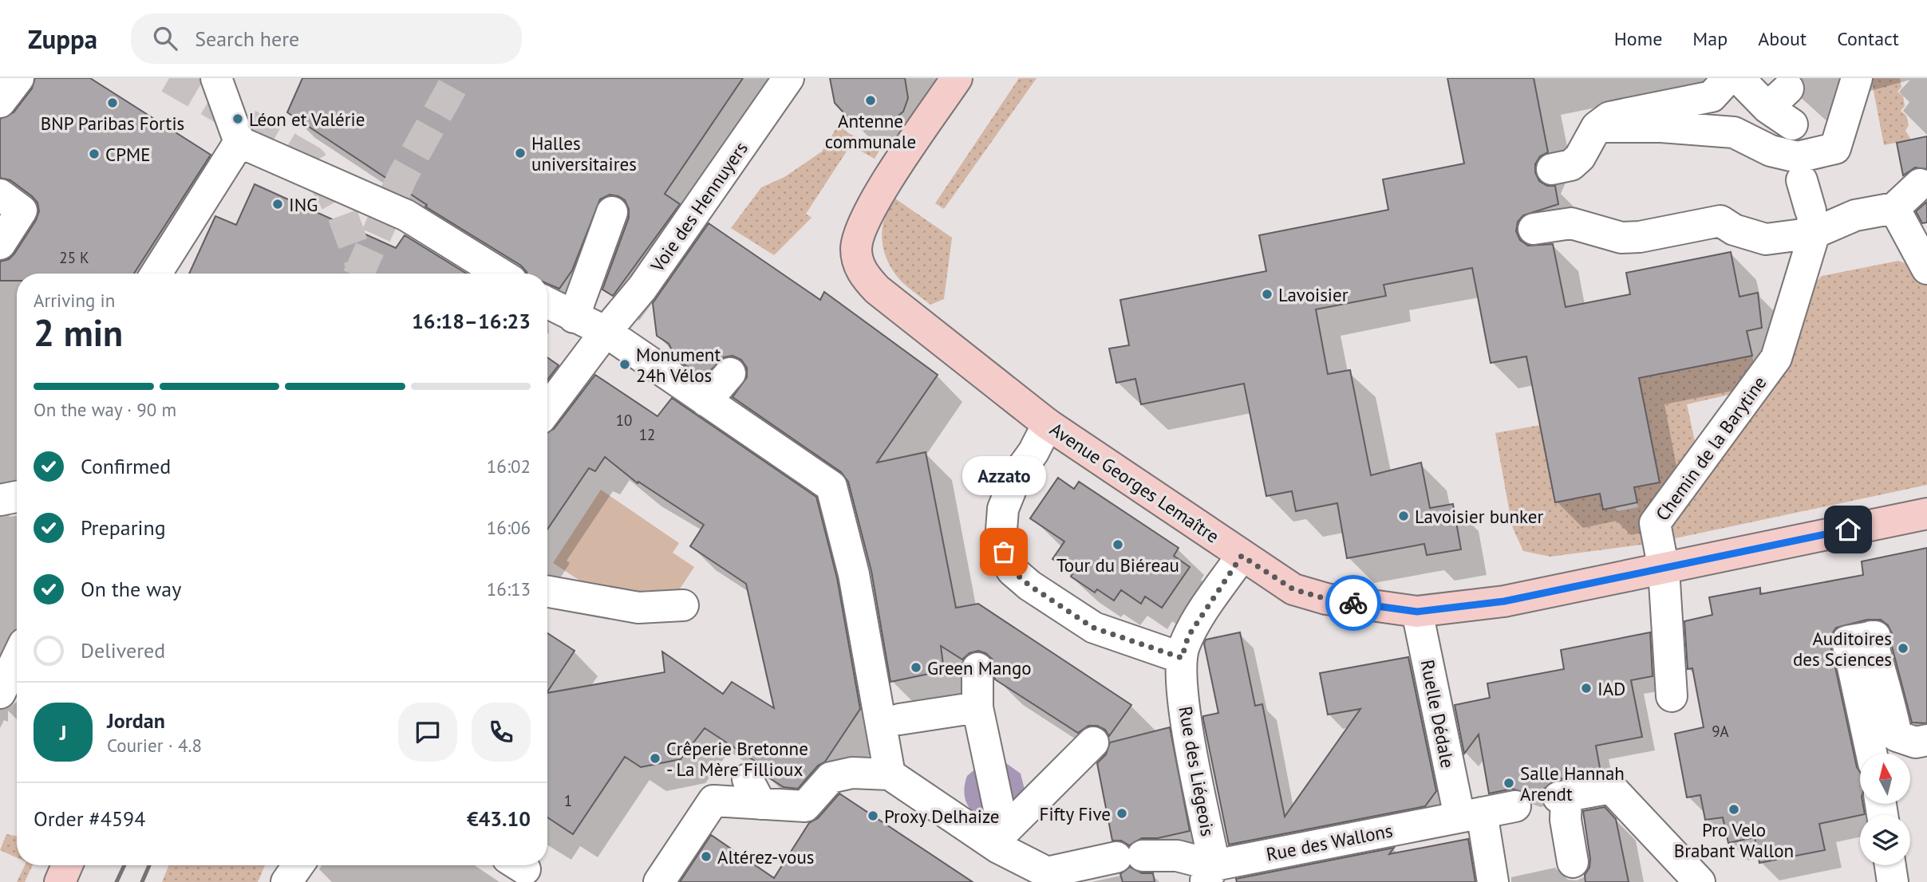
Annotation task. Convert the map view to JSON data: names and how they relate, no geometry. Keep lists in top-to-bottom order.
{
  "streets": {
    "street": [
      "Voie des Hennuyers",
      "Chemin de la Barytine",
      "Avenue Georges Lemaître",
      "Ruelle Dédale",
      "Rue des Liégeois",
      "Rue des Wallons"
    ]
  },
  "crossings": [
    ["Chemin de la Barytine", "Avenue Georges Lemaître"],
    ["Avenue Georges Lemaître", "Ruelle Dédale"],
    ["Avenue Georges Lemaître", "Rue des Liégeois"],
    ["Ruelle Dédale", "Rue des Wallons"],
    ["Rue des Liégeois", "Rue des Wallons"]
  ],
  "places": [
    "Antenne communale",
    "BNP Paribas Fortis",
    "Léon et Valérie",
    "Halles universitaires",
    "CPME",
    "ING",
    "Lavoisier",
    "Monument 24h Vélos",
    "Lavoisier bunker",
    "Tour du Biéreau",
    "Azzato",
    "Auditoires des Sciences",
    "Green Mango",
    "IAD",
    "Crêperie Bretonne - La Mère Fillioux",
    "Salle Hannah Arendt",
    "Pro Velo Brabant Wallon",
    "Fifty Five",
    "Proxy Delhaize",
    "Altérez-vous"
  ],
  "house_numbers": [
    "25 K",
    "10",
    "12",
    "9A",
    "1"
  ],
  "north": "top",
  "page": {
    "header": "Zuppa",
    "search": "Search here",
    "nav": [
      "Home",
      "Map",
      "About",
      "Contact"
    ],
    "heading": ["2 min", "Arriving in", "16:18–16:23"],
    "panel": [
      "Jordan",
      "Courier · 4.8",
      "Order #4594",
      "€43.10"
    ],
    "bar": "On the way · 90 m",
    "list": [
      ["Confirmed", "16:02"],
      ["Preparing", "16:06"],
      ["On the way", "16:13"],
      "Delivered"
    ],
    "bubble": "Azzato",
    "round": "J"
  }
}
